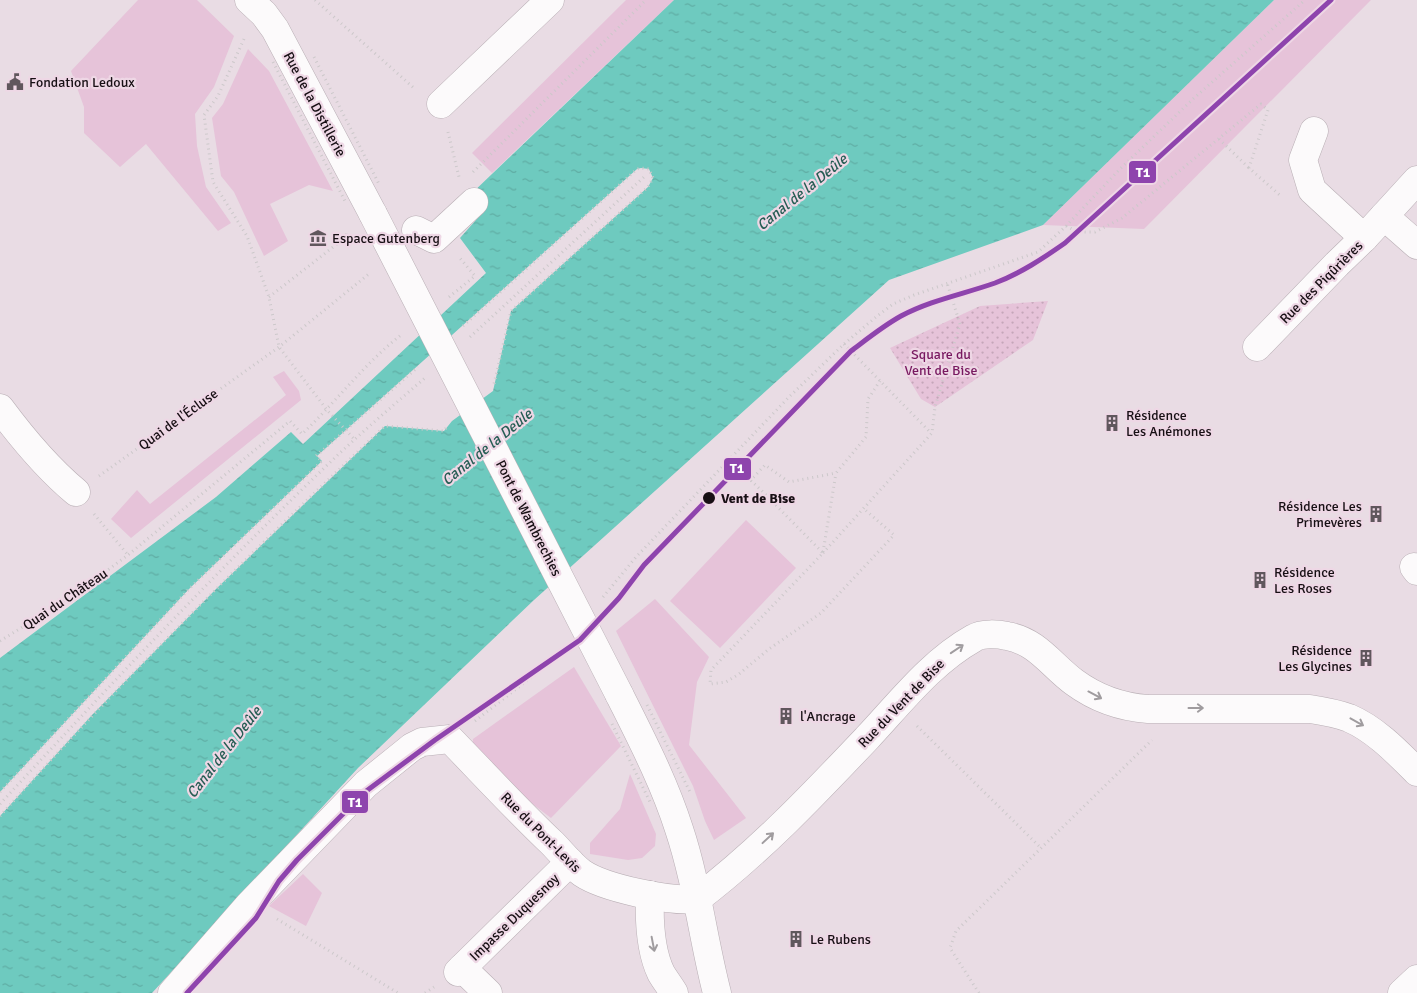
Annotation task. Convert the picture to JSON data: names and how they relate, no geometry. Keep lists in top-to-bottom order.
{
  "streets": {
    "street": [
      "Rue de la Distillerie",
      "Rue des Piqûrières",
      "Pont de Wambrechies",
      "Rue du Vent de Bise",
      "Rue du Pont-Levis",
      "Impasse Duquesnoy"
    ],
    "path": ["Quai de l'Écluse", "Quai du Château"]
  },
  "crossings": [
    ["Rue de la Distillerie", "Pont de Wambrechies"],
    ["Pont de Wambrechies", "Rue du Vent de Bise"],
    ["Pont de Wambrechies", "Rue du Pont-Levis"],
    ["Rue du Vent de Bise", "Rue du Pont-Levis"],
    ["Rue du Pont-Levis", "Impasse Duquesnoy"]
  ],
  "one_way": ["Rue du Vent de Bise"],
  "water": ["Canal de la Deûle"],
  "parks": ["Square du Vent de Bise"],
  "places": {
    "public building": ["Fondation Ledoux"],
    "museum": ["Espace Gutenberg"],
    "building": [
      "Résidence Les Anémones",
      "Résidence Les Primevères",
      "Résidence Les Roses",
      "Résidence Les Glycines",
      "l'Ancrage",
      "Le Rubens"
    ],
    "other": ["Vent de Bise"]
  },
  "lines": ["transit line T1"]
}
